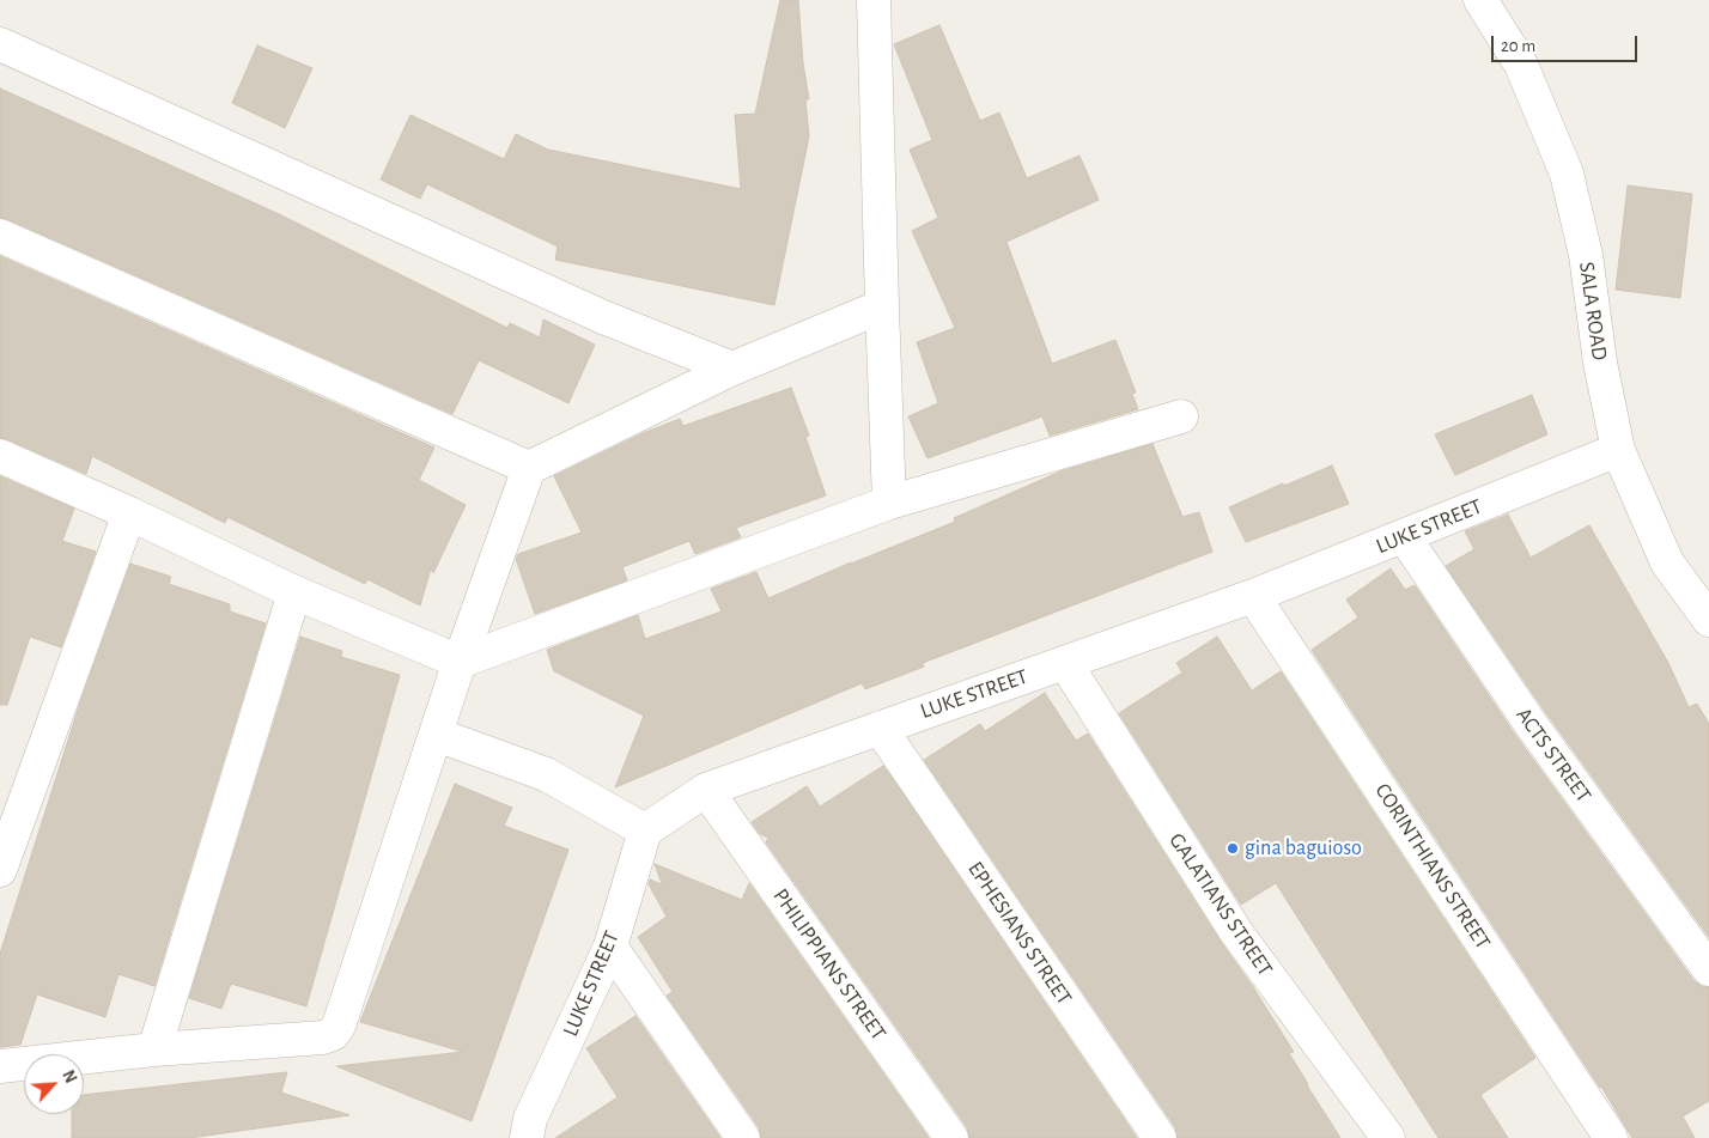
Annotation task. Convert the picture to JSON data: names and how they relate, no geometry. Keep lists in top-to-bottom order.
{
  "streets": {
    "street": [
      "SALA ROAD",
      "LUKE STREET",
      "ACTS STREET",
      "CORINTHIANS STREET",
      "GALATIANS STREET",
      "EPHESIANS STREET",
      "PHILIPPIANS STREET"
    ]
  },
  "crossings": [
    ["SALA ROAD", "LUKE STREET"],
    ["LUKE STREET", "ACTS STREET"],
    ["LUKE STREET", "CORINTHIANS STREET"],
    ["LUKE STREET", "GALATIANS STREET"],
    ["LUKE STREET", "EPHESIANS STREET"],
    ["LUKE STREET", "PHILIPPIANS STREET"]
  ],
  "places": ["gina baguioso"],
  "scale_bar": "20 m",
  "north": "top right"
}
